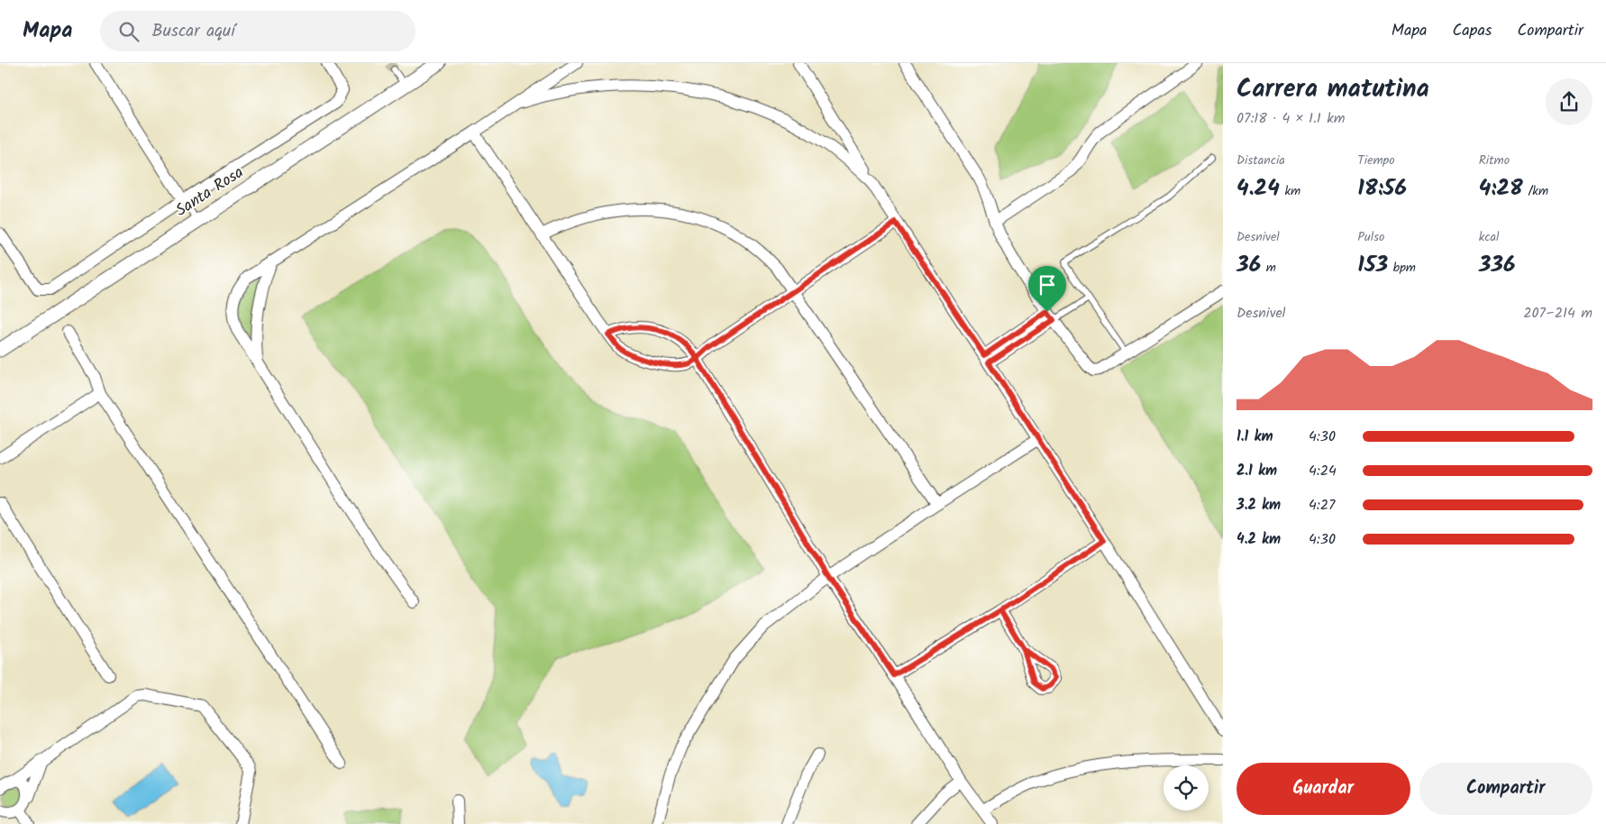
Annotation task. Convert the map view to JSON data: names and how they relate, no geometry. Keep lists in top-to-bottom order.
{
  "streets": {
    "street": ["Santa Rosa"]
  },
  "page": {
    "header": "Mapa",
    "search": "Buscar aquí",
    "nav": ["Mapa", "Capas", "Compartir"],
    "heading": ["Carrera matutina", "07:18 · 4 × 1.1 km"],
    "stats": [
      ["Distancia", "4.24 km"],
      ["Tiempo", "18:56"],
      ["Ritmo", "4:28 /km"],
      ["Desnivel", "36 m"],
      ["Pulso", "153 bpm"],
      ["kcal", "336"]
    ],
    "chart": ["Desnivel", "207–214 m"],
    "list": [
      {
        "name": "1.1 km",
        "note": "4:30"
      },
      {
        "name": "2.1 km",
        "note": "4:24"
      },
      {
        "name": "3.2 km",
        "note": "4:27"
      },
      {
        "name": "4.2 km",
        "note": "4:30"
      }
    ],
    "buttons": ["Guardar", "Compartir"]
  }
}
